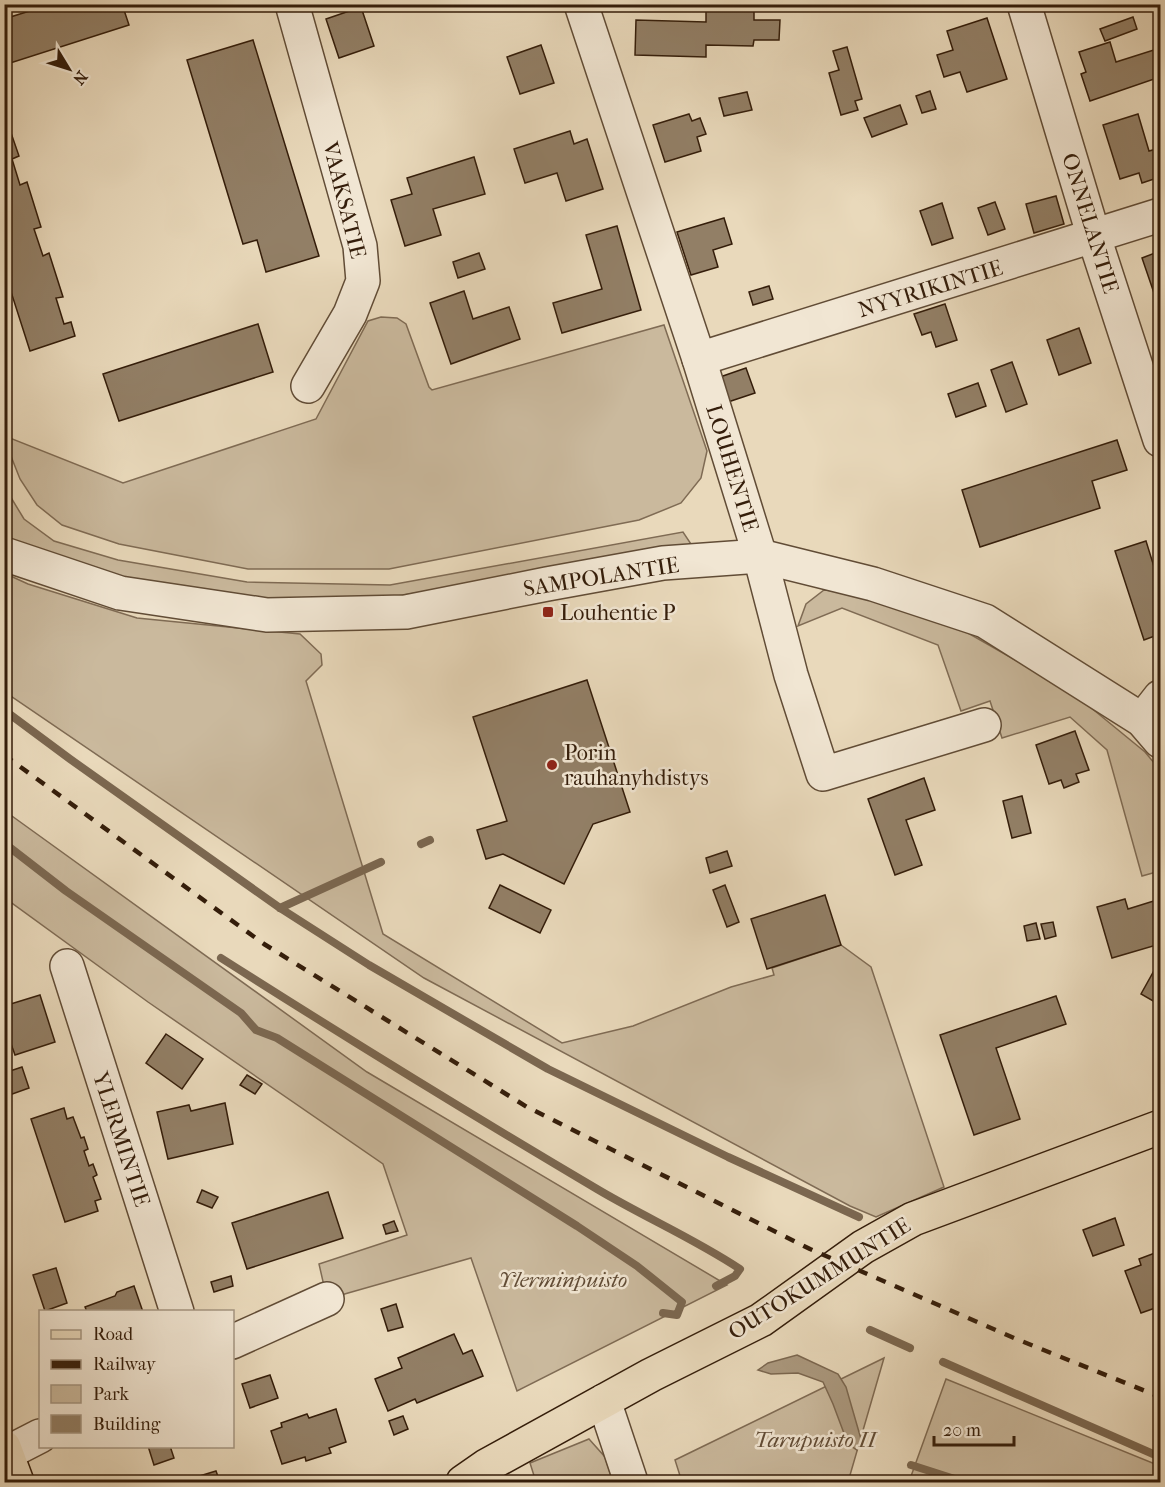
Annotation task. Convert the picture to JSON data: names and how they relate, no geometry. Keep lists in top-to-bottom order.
{
  "streets": {
    "main road": ["OUTOKUMMUNTIE"],
    "street": [
      "VAAKSATIE",
      "ONNELANTIE",
      "NYYRIKINTIE",
      "LOUHENTIE",
      "SAMPOLANTIE",
      "YLERMINTIE"
    ]
  },
  "crossings": [
    ["ONNELANTIE", "NYYRIKINTIE"],
    ["NYYRIKINTIE", "LOUHENTIE"],
    ["LOUHENTIE", "SAMPOLANTIE"]
  ],
  "parks": ["Ylerminpuisto", "Tarupuisto II"],
  "places": {
    "transit": ["Louhentie P"],
    "other": ["Porin rauhanyhdistys"]
  },
  "legend": [
    "Road",
    "Railway",
    "Park",
    "Building"
  ],
  "scale_bar": "20 m",
  "north": "bottom right"
}
